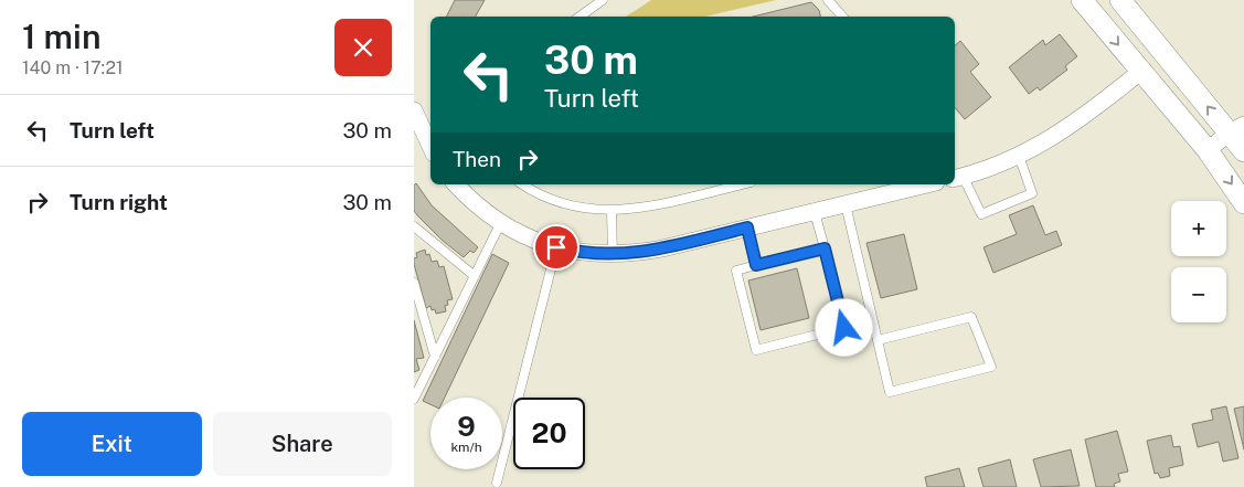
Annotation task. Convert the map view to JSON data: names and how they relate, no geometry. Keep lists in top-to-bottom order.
{
  "page": {
    "heading": ["1 min", "140 m · 17:21"],
    "turn": ["30 m", "Turn left"],
    "list": [
      {
        "name": "Turn left",
        "value": "30 m"
      },
      {
        "name": "Turn right",
        "value": "30 m"
      }
    ],
    "then": "Then",
    "map_buttons": ["+", "−"],
    "speed": "9 km/h",
    "limit": "20",
    "buttons": ["Exit", "Share"]
  }
}
